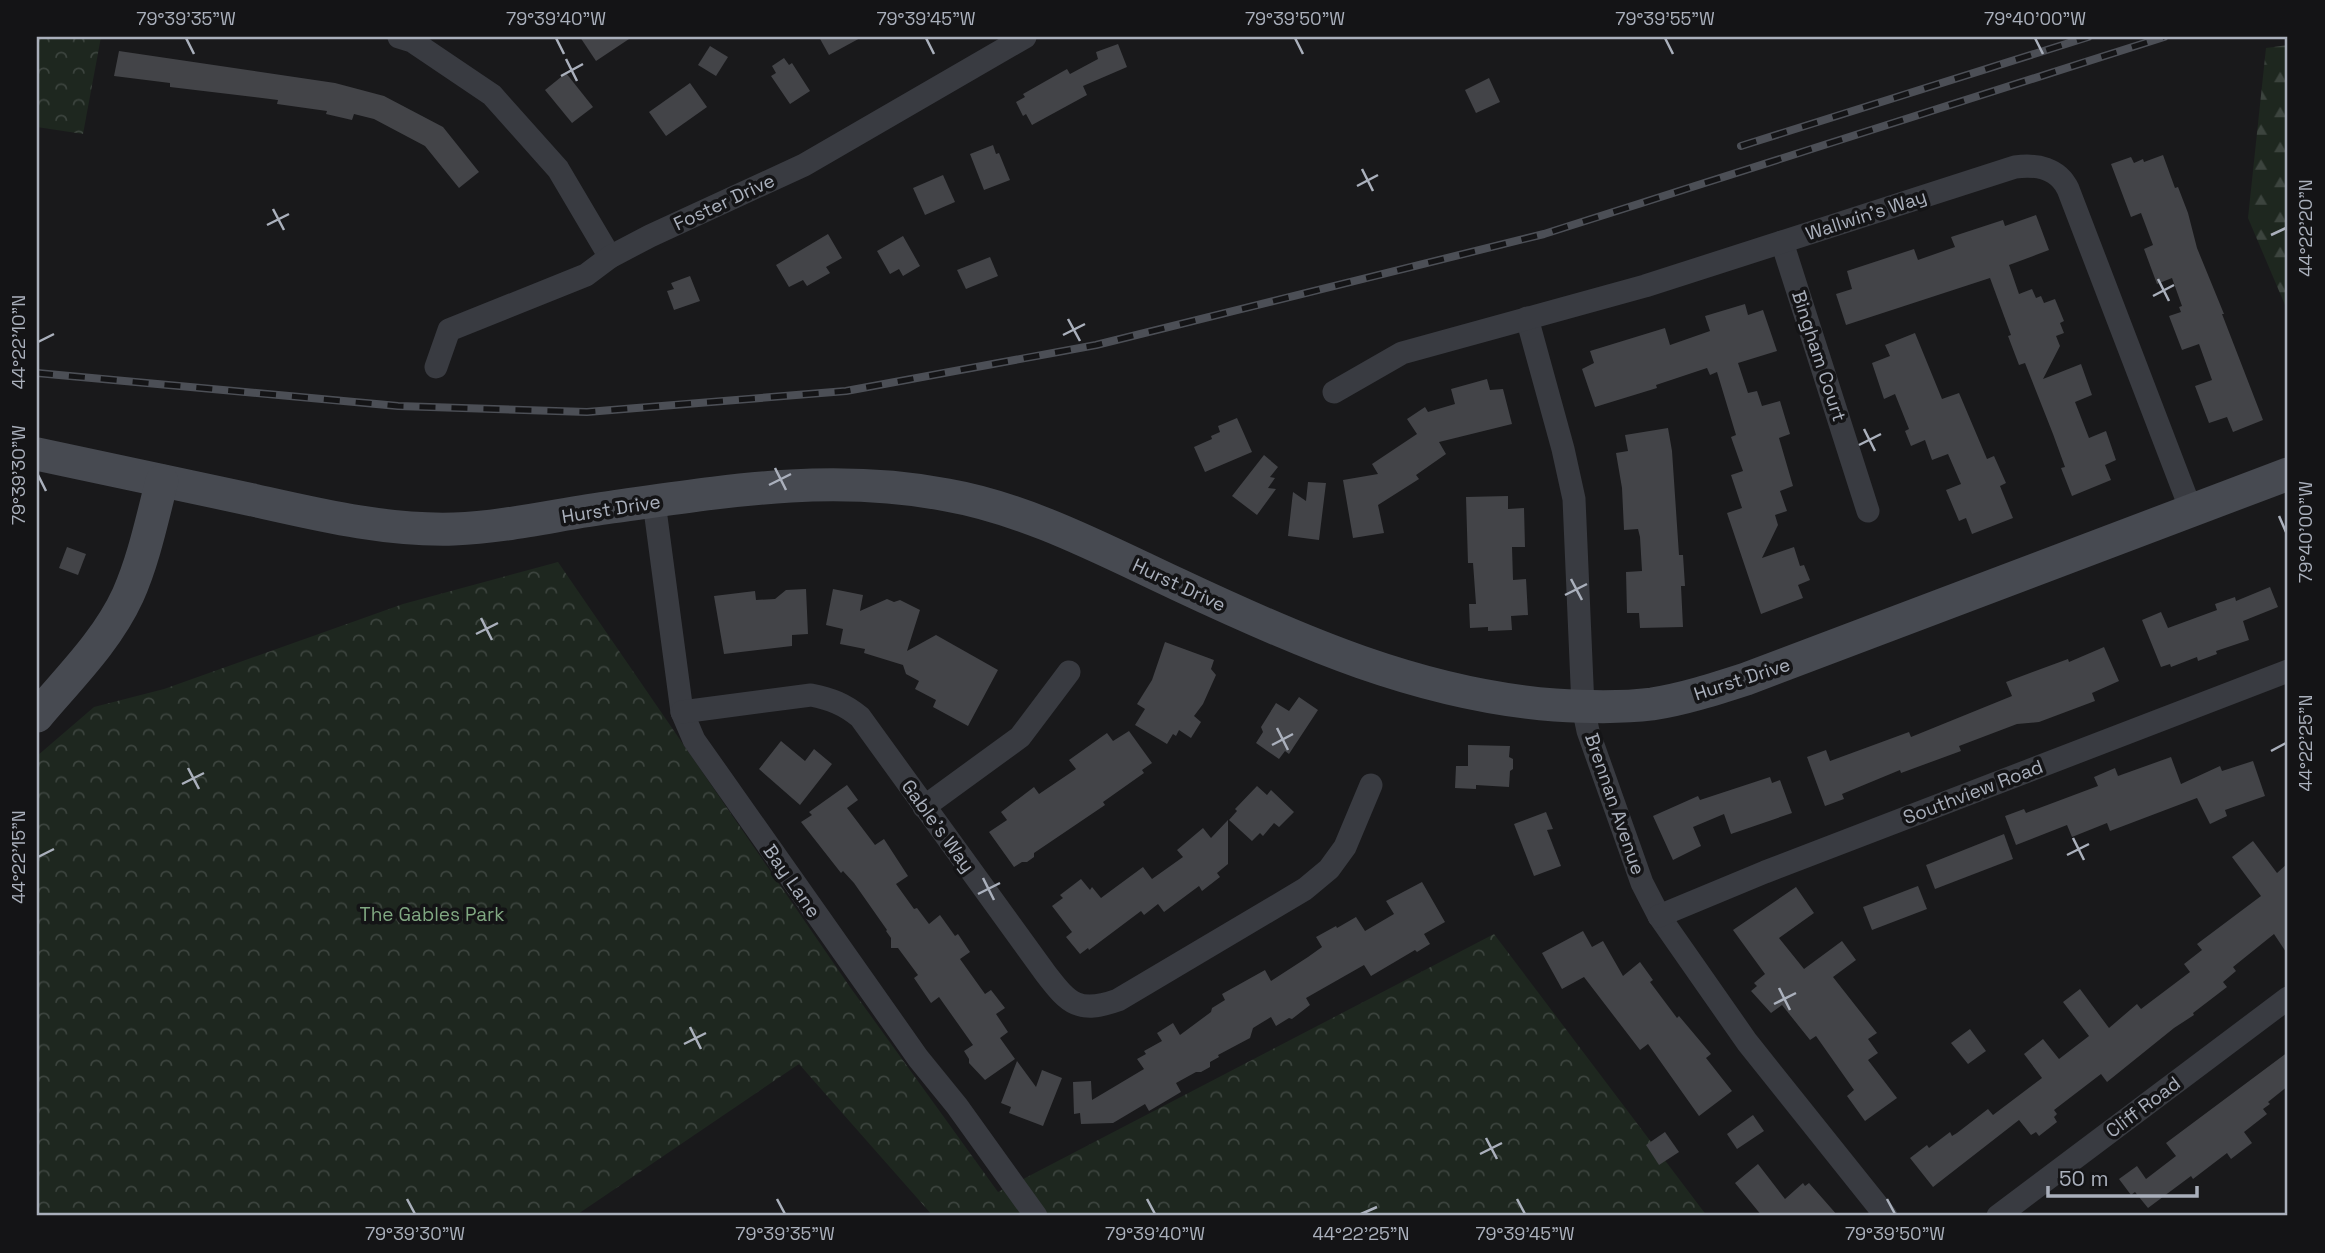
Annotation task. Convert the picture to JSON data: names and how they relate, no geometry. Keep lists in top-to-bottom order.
{
  "streets": {
    "street": [
      "Foster Drive",
      "Wallwin's Way",
      "Bingham Court",
      "Hurst Drive",
      "Southview Road",
      "Brennan Avenue",
      "Gable's Way",
      "Bay Lane",
      "Cliff Road"
    ]
  },
  "crossings": [
    ["Wallwin's Way", "Bingham Court"],
    ["Wallwin's Way", "Hurst Drive"],
    ["Wallwin's Way", "Brennan Avenue"],
    ["Hurst Drive", "Brennan Avenue"],
    ["Hurst Drive", "Bay Lane"],
    ["Southview Road", "Brennan Avenue"],
    ["Gable's Way", "Bay Lane"]
  ],
  "parks": ["The Gables Park"],
  "scale_bar": "50 m",
  "coordinates": [
    "79°39'35\"W",
    "79°39'40\"W",
    "79°39'45\"W",
    "79°39'50\"W",
    "79°39'55\"W",
    "79°40'00\"W",
    "44°22'20\"N",
    "44°22'10\"N",
    "79°39'30\"W",
    "44°22'25\"N",
    "44°22'15\"N"
  ]
}
